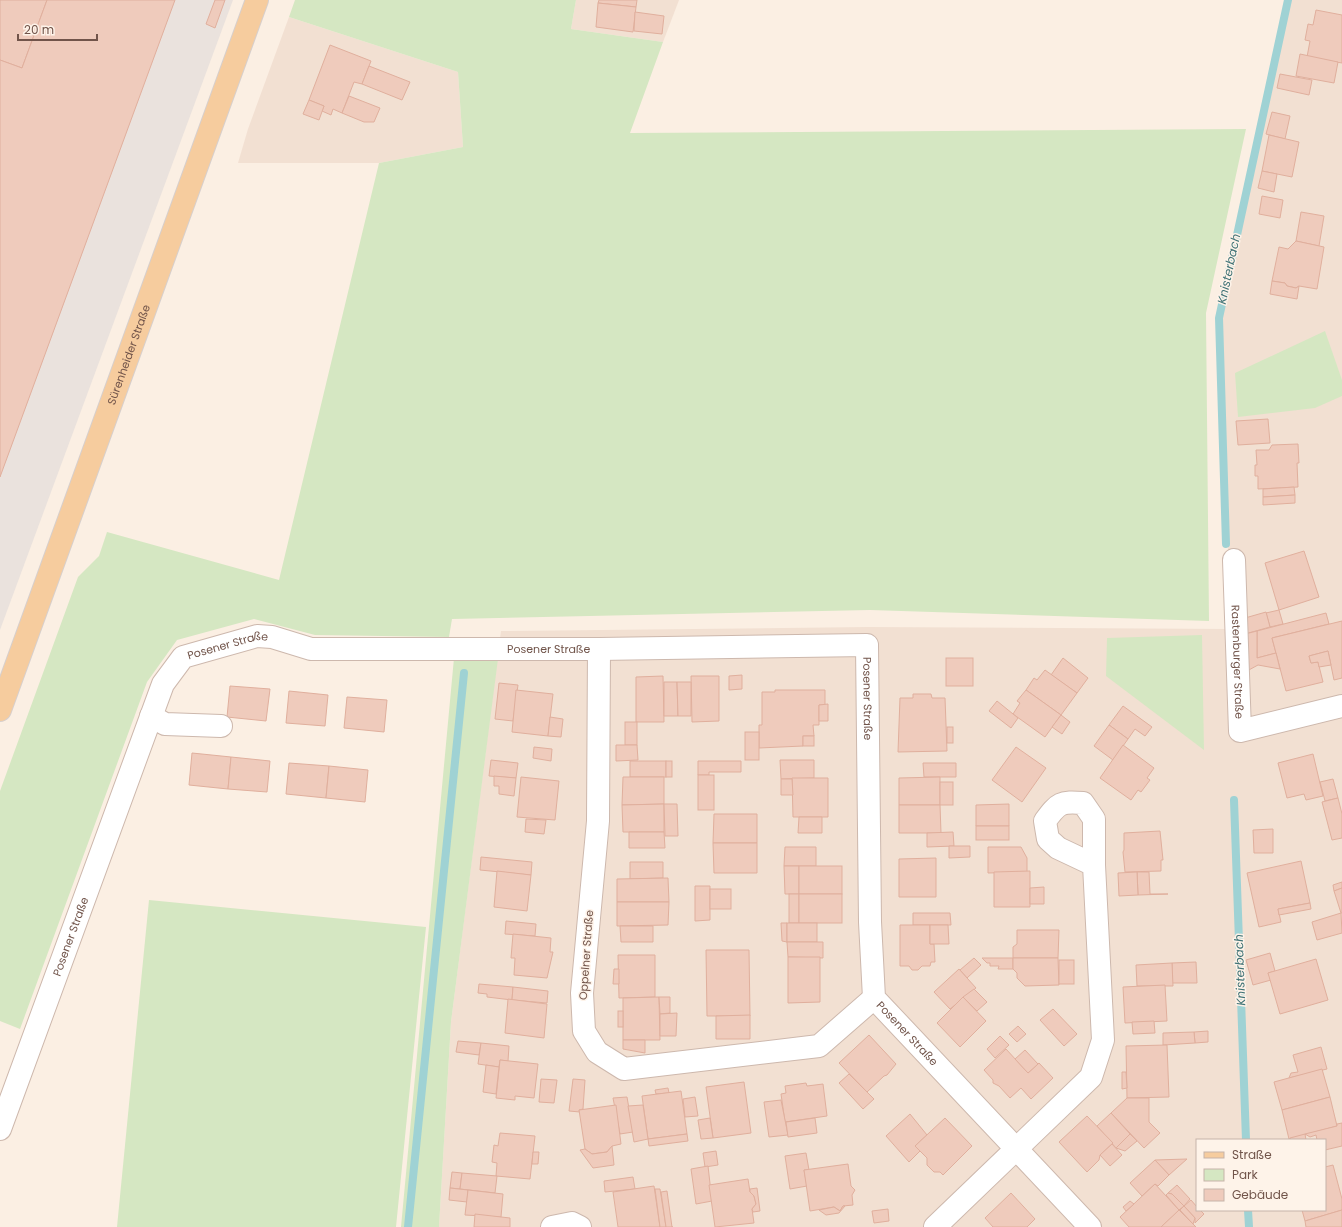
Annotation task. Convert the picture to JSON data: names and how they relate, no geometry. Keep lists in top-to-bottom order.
{
  "streets": {
    "main road": ["Sürenheider Straße"],
    "street": ["Posener Straße", "Rastenburger Straße", "Oppelner Straße"]
  },
  "crossings": [
    ["Posener Straße", "Oppelner Straße"]
  ],
  "water": ["Knisterbach"],
  "legend": ["Straße", "Park", "Gebäude"],
  "scale_bar": "20 m"
}
